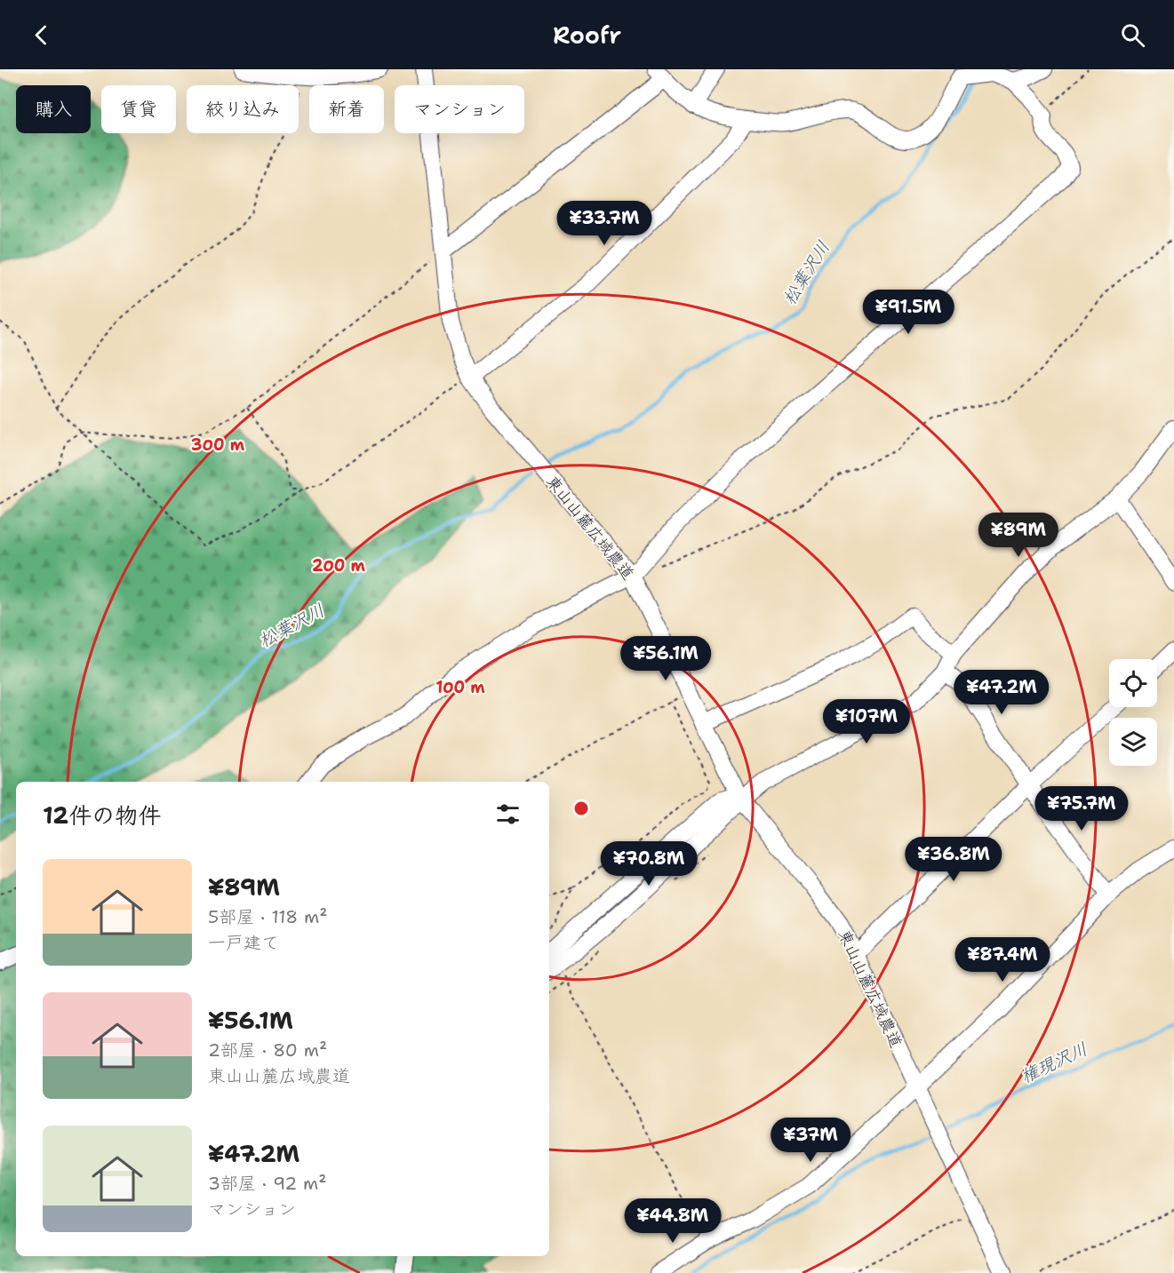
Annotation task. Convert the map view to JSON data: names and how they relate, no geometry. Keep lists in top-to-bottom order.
{
  "streets": {
    "street": ["東山山麓広域農道"]
  },
  "water": ["松葉沢川", "権現沢川"],
  "page": {
    "header": "Roofr",
    "chip": [
      "購入",
      "賃貸",
      "絞り込み",
      "新着",
      "マンション"
    ],
    "price": [
      "¥33.7M",
      "¥91.5M",
      "¥89M",
      "¥56.1M",
      "¥47.2M",
      "¥107M",
      "¥75.7M",
      "¥36.8M",
      "¥70.8M",
      "¥87.4M",
      "¥37M",
      "¥44.8M"
    ],
    "heading": "12件の物件",
    "list": [
      {
        "name": "¥89M",
        "note": "5部屋 · 118 m² · 一戸建て"
      },
      {
        "name": "¥56.1M",
        "note": "2部屋 · 80 m² · 東山山麓広域農道"
      },
      {
        "name": "¥47.2M",
        "note": "3部屋 · 92 m² · マンション"
      }
    ]
  },
  "rings": ["300 m", "200 m", "100 m"]
}
